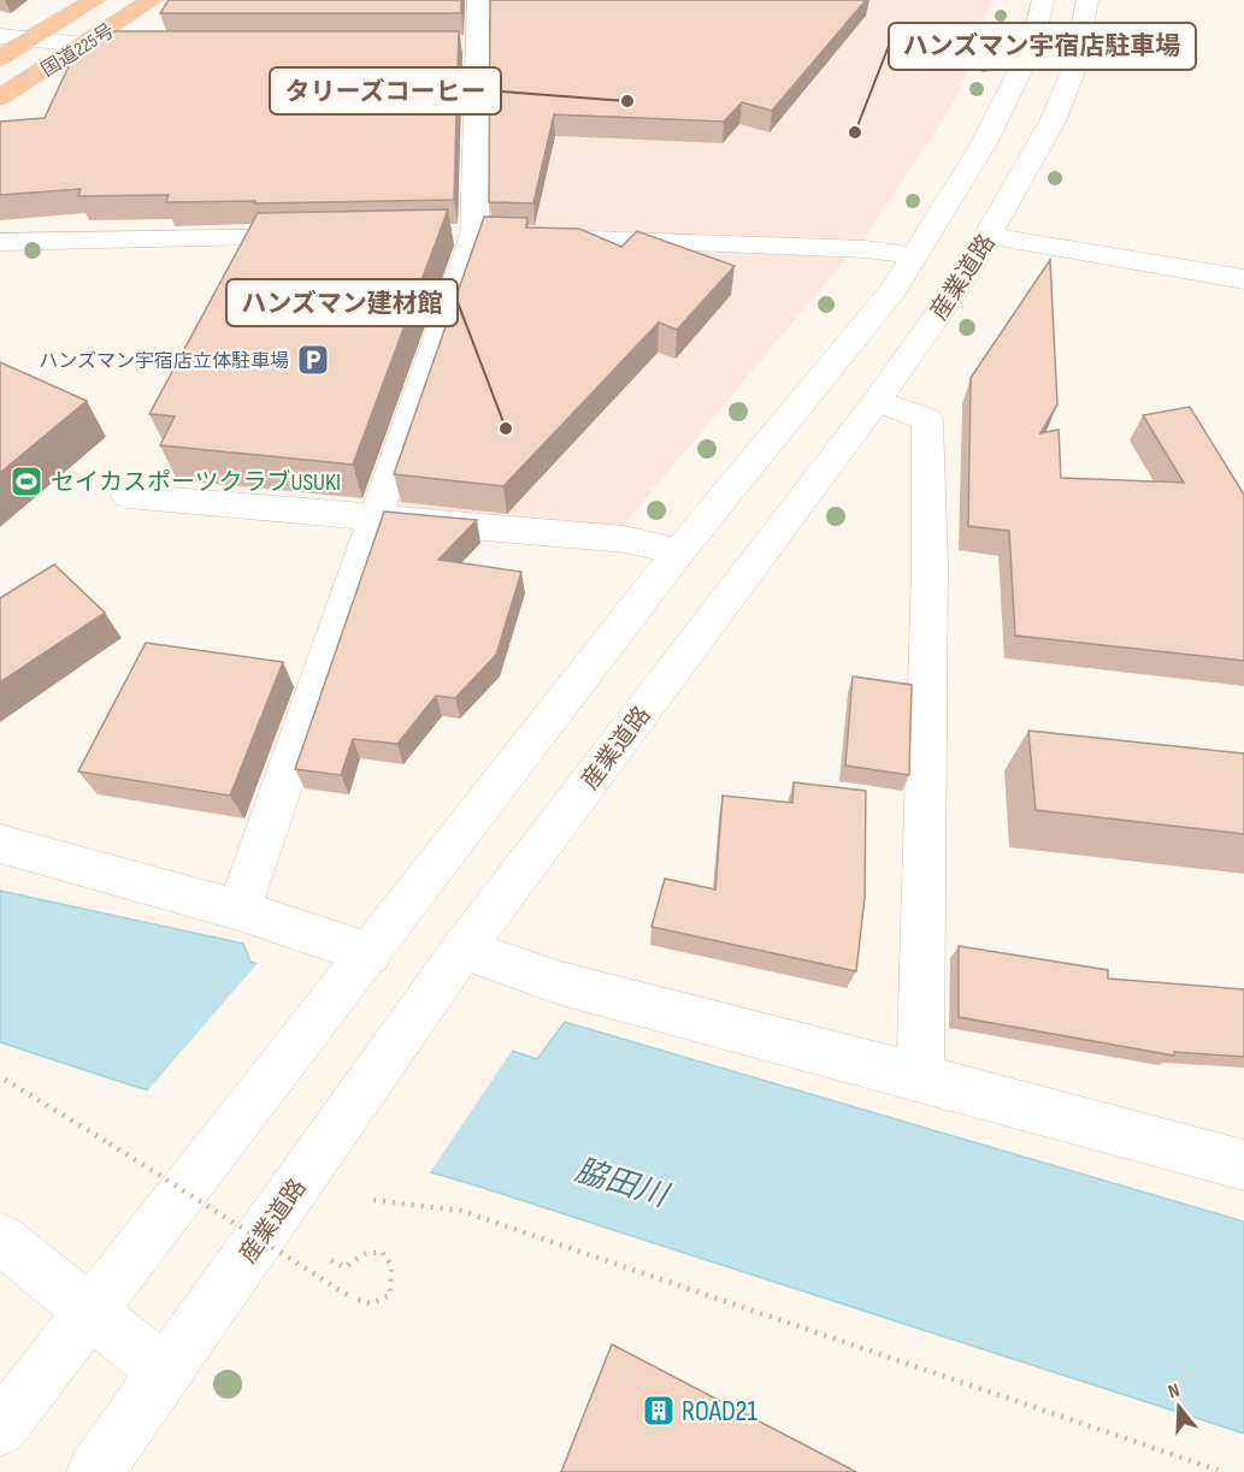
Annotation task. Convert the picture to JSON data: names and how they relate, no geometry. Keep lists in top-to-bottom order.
{
  "streets": {
    "highway": ["国道225号"],
    "street": ["産業道路"]
  },
  "water": ["脇田川"],
  "places": {
    "other": ["タリーズコーヒー", "ハンズマン宇宿店駐車場", "ハンズマン建材館"],
    "parking": ["ハンズマン宇宿店立体駐車場"],
    "sports": ["セイカスポーツクラブUSUKI"],
    "building": ["ROAD21"]
  },
  "north": "top"
}
